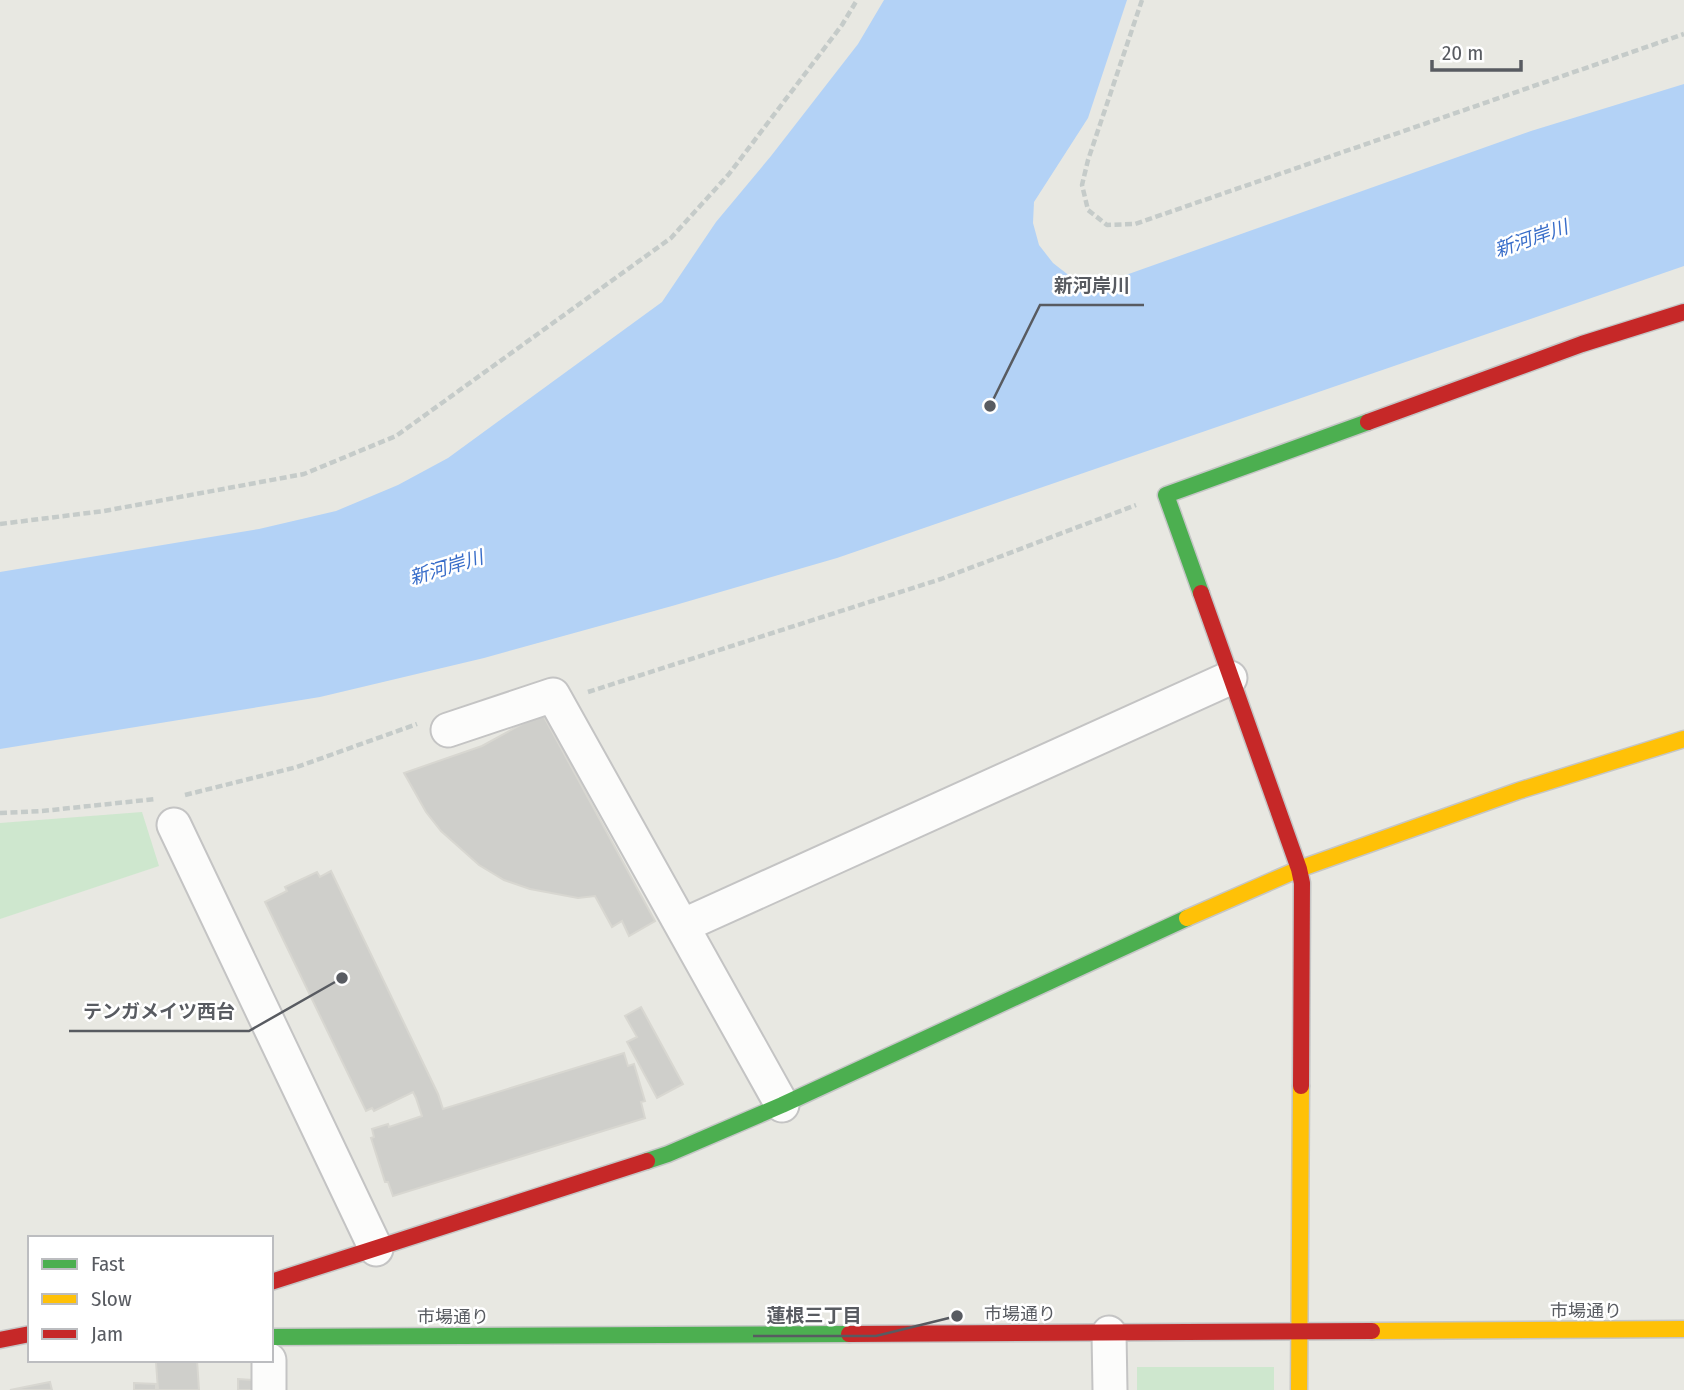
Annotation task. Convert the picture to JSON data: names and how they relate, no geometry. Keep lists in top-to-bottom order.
{
  "streets": {
    "street": ["市場通り"]
  },
  "water": ["新河岸川"],
  "places": ["新河岸川", "テンガメイツ西台", "蓮根三丁目"],
  "legend": ["Fast", "Slow", "Jam"],
  "scale_bar": "20 m"
}
